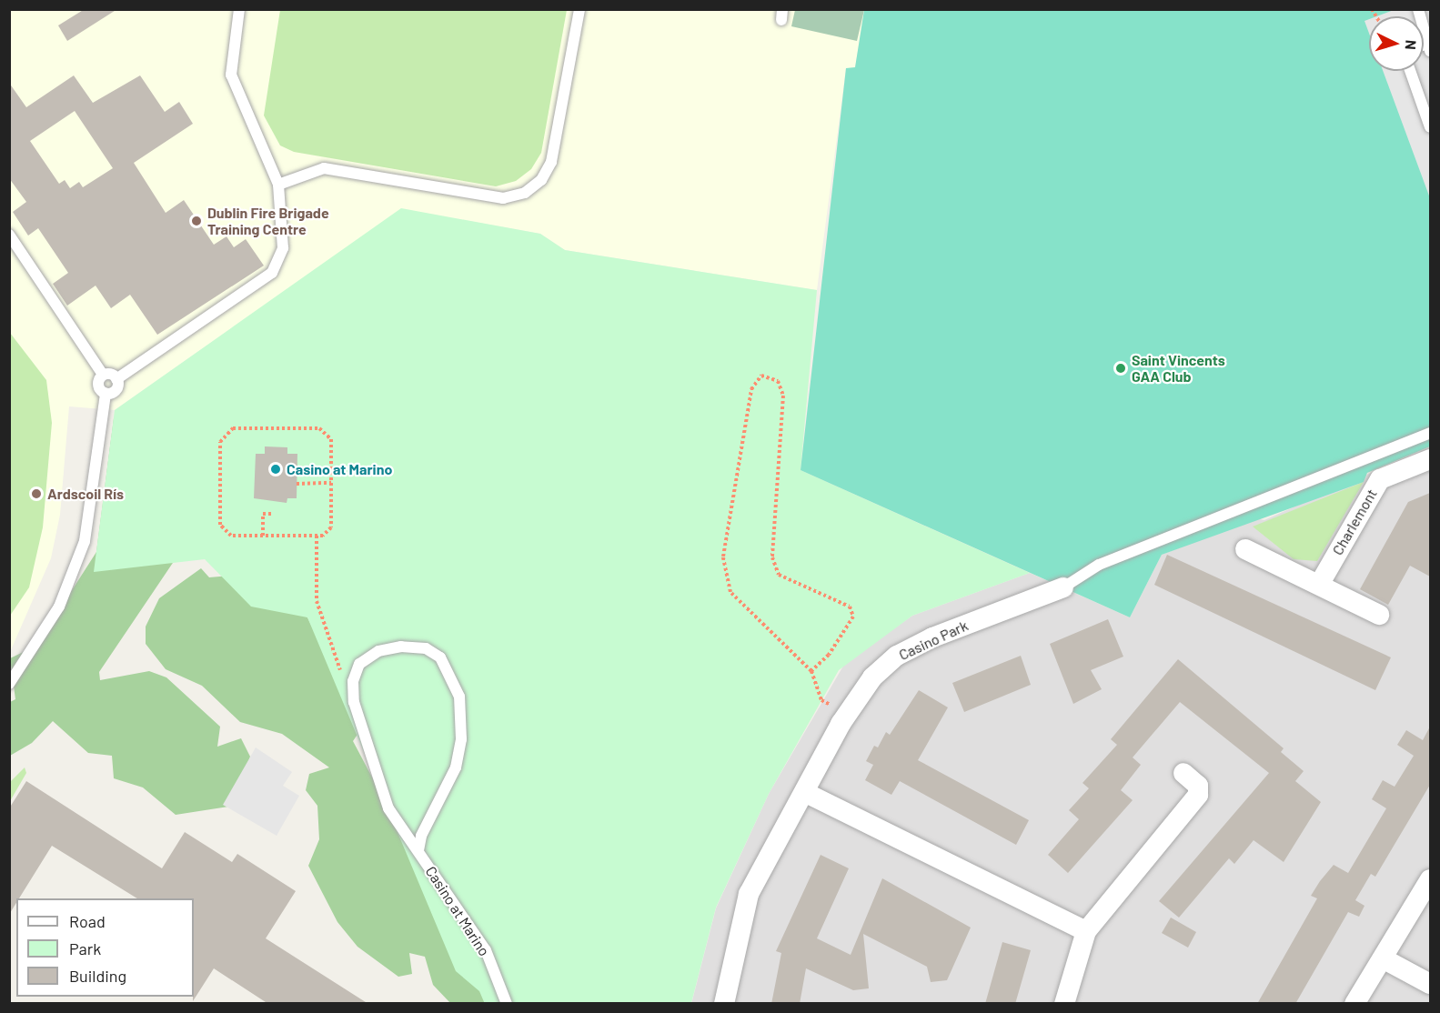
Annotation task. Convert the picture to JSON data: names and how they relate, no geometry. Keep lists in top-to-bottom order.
{
  "streets": {
    "street": ["Charlemont", "Casino Park"],
    "lane": ["Casino at Marino"]
  },
  "places": [
    "Dublin Fire Brigade Training Centre",
    "Saint Vincents GAA Club",
    "Casino at Marino",
    "Ardscoil Rís"
  ],
  "legend": ["Road", "Park", "Building"],
  "north": "right"
}
